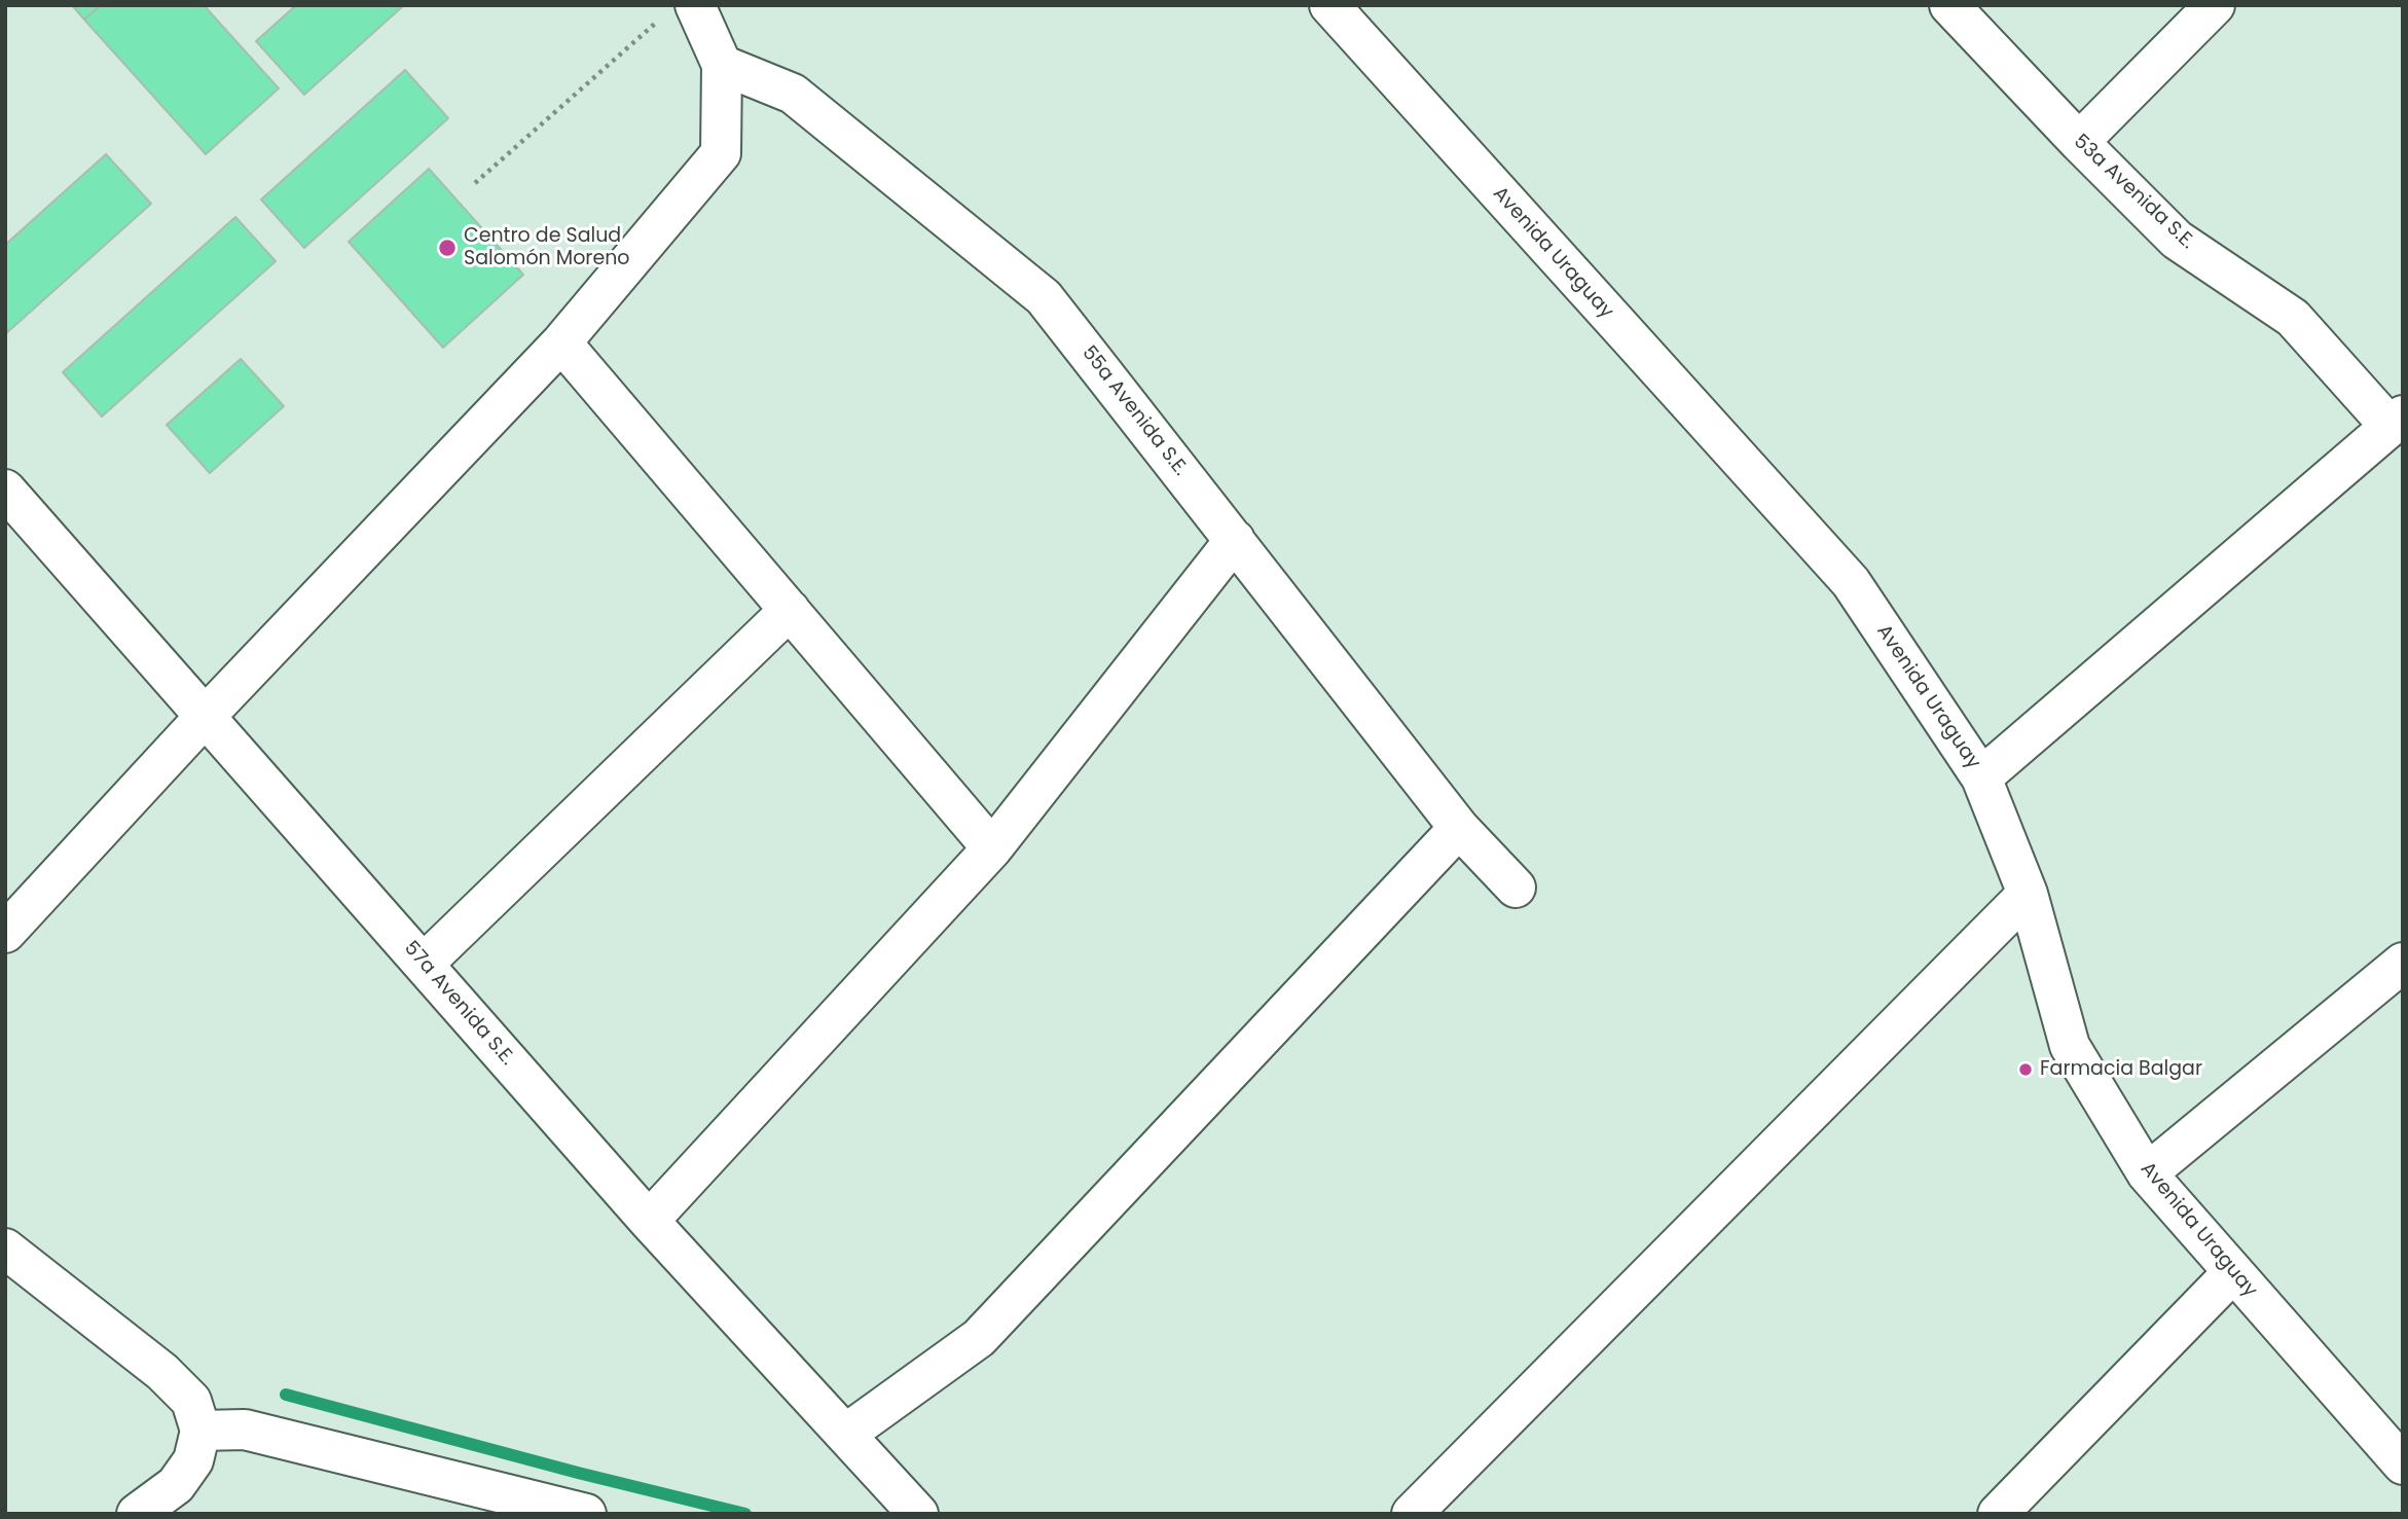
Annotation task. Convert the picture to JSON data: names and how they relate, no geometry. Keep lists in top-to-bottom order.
{
  "streets": {
    "street": [
      "53a Avenida S.E.",
      "Avenida Uraguay",
      "55a Avenida S.E.",
      "57a Avenida S.E."
    ]
  },
  "places": ["Centro de Salud Salomón Moreno", "Farmacia Balgar"]
}
